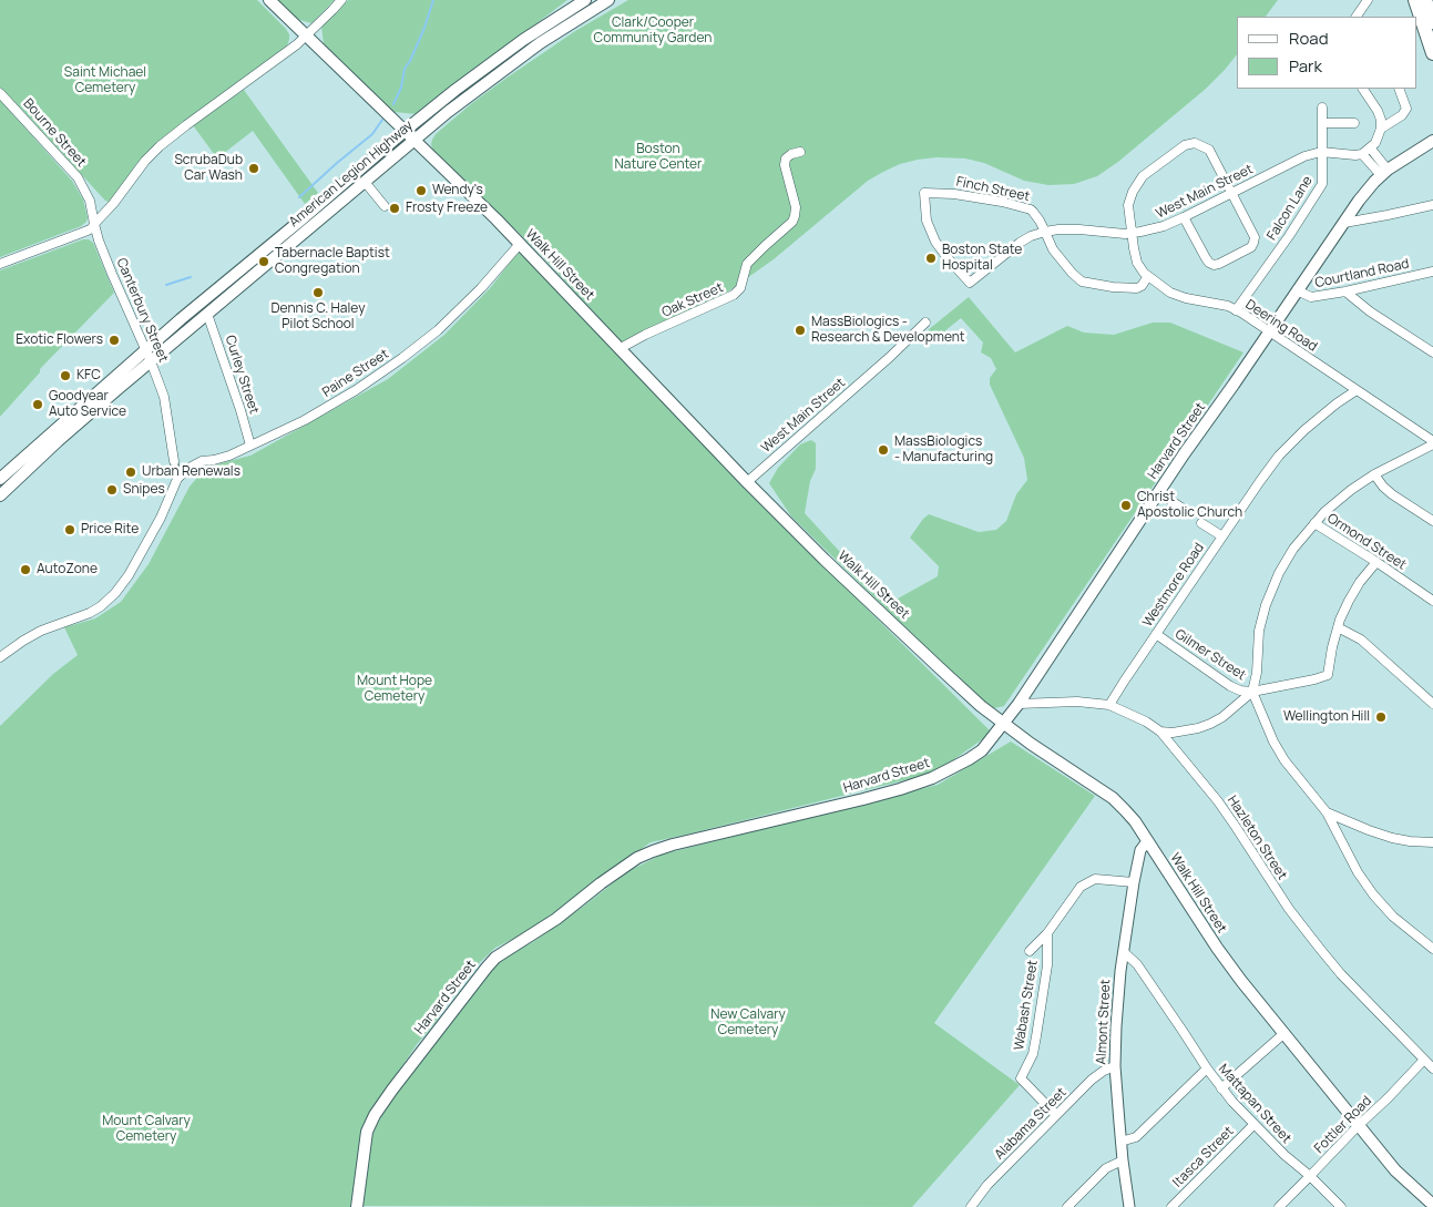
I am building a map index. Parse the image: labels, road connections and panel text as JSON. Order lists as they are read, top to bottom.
{
  "streets": {
    "main road": ["American Legion Highway", "Walk Hill Street", "Harvard Street"],
    "street": [
      "Bourne Street",
      "Finch Street",
      "West Main Street",
      "Falcon Lane",
      "Courtland Road",
      "Oak Street",
      "Canterbury Street",
      "Deering Road",
      "Paine Street",
      "Curley Street",
      "Ormond Street",
      "Westmore Road",
      "Gilmer Street",
      "Hazleton Street",
      "Wabash Street",
      "Almont Street",
      "Mattapan Street",
      "Alabama Street",
      "Fottler Road",
      "Itasca Street"
    ]
  },
  "crossings": [
    ["Bourne Street", "Canterbury Street"],
    ["American Legion Highway", "Walk Hill Street"],
    ["American Legion Highway", "Canterbury Street"],
    ["American Legion Highway", "Curley Street"],
    ["Finch Street", "West Main Street"],
    ["Finch Street", "Deering Road"],
    ["West Main Street", "Falcon Lane"],
    ["West Main Street", "Walk Hill Street"],
    ["West Main Street", "Deering Road"],
    ["Falcon Lane", "Deering Road"],
    ["Walk Hill Street", "Oak Street"],
    ["Walk Hill Street", "Paine Street"],
    ["Walk Hill Street", "Harvard Street"],
    ["Walk Hill Street", "Almont Street"],
    ["Walk Hill Street", "Fottler Road"],
    ["Courtland Road", "Harvard Street"],
    ["Canterbury Street", "Paine Street"],
    ["Deering Road", "Harvard Street"],
    ["Deering Road", "Westmore Road"],
    ["Paine Street", "Curley Street"],
    ["Harvard Street", "Hazleton Street"],
    ["Westmore Road", "Gilmer Street"],
    ["Westmore Road", "Hazleton Street"],
    ["Hazleton Street", "Fottler Road"],
    ["Wabash Street", "Alabama Street"],
    ["Almont Street", "Mattapan Street"],
    ["Almont Street", "Alabama Street"],
    ["Mattapan Street", "Fottler Road"],
    ["Mattapan Street", "Itasca Street"]
  ],
  "parks": [
    "Clark/Cooper Community Garden",
    "Saint Michael Cemetery",
    "Boston Nature Center",
    "Mount Hope Cemetery",
    "New Calvary Cemetery",
    "Mount Calvary Cemetery"
  ],
  "places": [
    "ScrubaDub Car Wash",
    "Wendy's",
    "Frosty Freeze",
    "Boston State Hospital",
    "Tabernacle Baptist Congregation",
    "Dennis C. Haley Pilot School",
    "MassBiologics - Research & Development",
    "Exotic Flowers",
    "KFC",
    "Goodyear Auto Service",
    "MassBiologics - Manufacturing",
    "Urban Renewals",
    "Snipes",
    "Christ Apostolic Church",
    "Price Rite",
    "AutoZone",
    "Wellington Hill"
  ],
  "legend": ["Road", "Park"]
}
